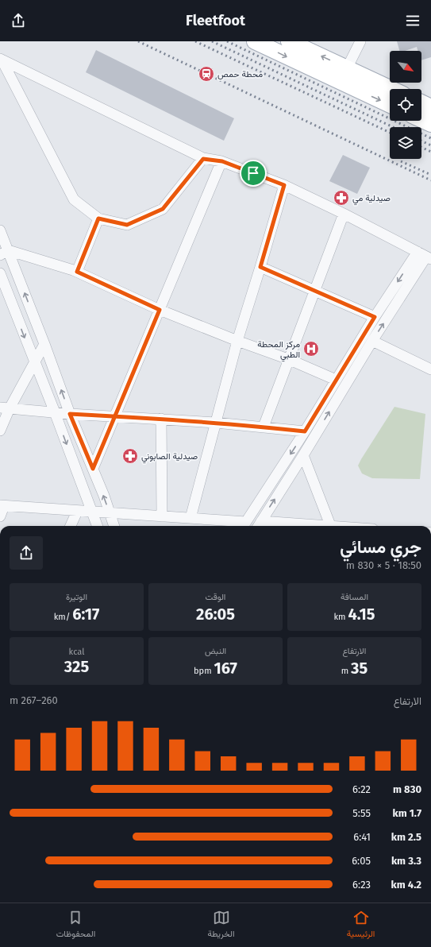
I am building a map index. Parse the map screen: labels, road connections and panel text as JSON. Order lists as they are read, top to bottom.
{
  "places": {
    "station": ["محطة حمص"],
    "pharmacy": ["صيدلية مي", "صيدلية الصابوني"],
    "hospital": ["مركز المحطة الطبي"]
  },
  "north": "bottom right",
  "page": {
    "header": "Fleetfoot",
    "heading": ["جري مسائي", "18:50 · 5 × 830 m"],
    "stats": [
      ["المسافة", "4.15 km"],
      ["الوقت", "26:05"],
      ["الوتيرة", "6:17 /km"],
      ["الارتفاع", "35 m"],
      ["النبض", "167 bpm"],
      ["kcal", "325"]
    ],
    "chart": ["الارتفاع", "260–267 m"],
    "list": [
      {
        "name": "830 m",
        "note": "6:22"
      },
      {
        "name": "1.7 km",
        "note": "5:55"
      },
      {
        "name": "2.5 km",
        "note": "6:41"
      },
      {
        "name": "3.3 km",
        "note": "6:05"
      },
      {
        "name": "4.2 km",
        "note": "6:23"
      }
    ],
    "tabs": ["الرئيسية", "الخريطة", "المحفوظات"]
  }
}
